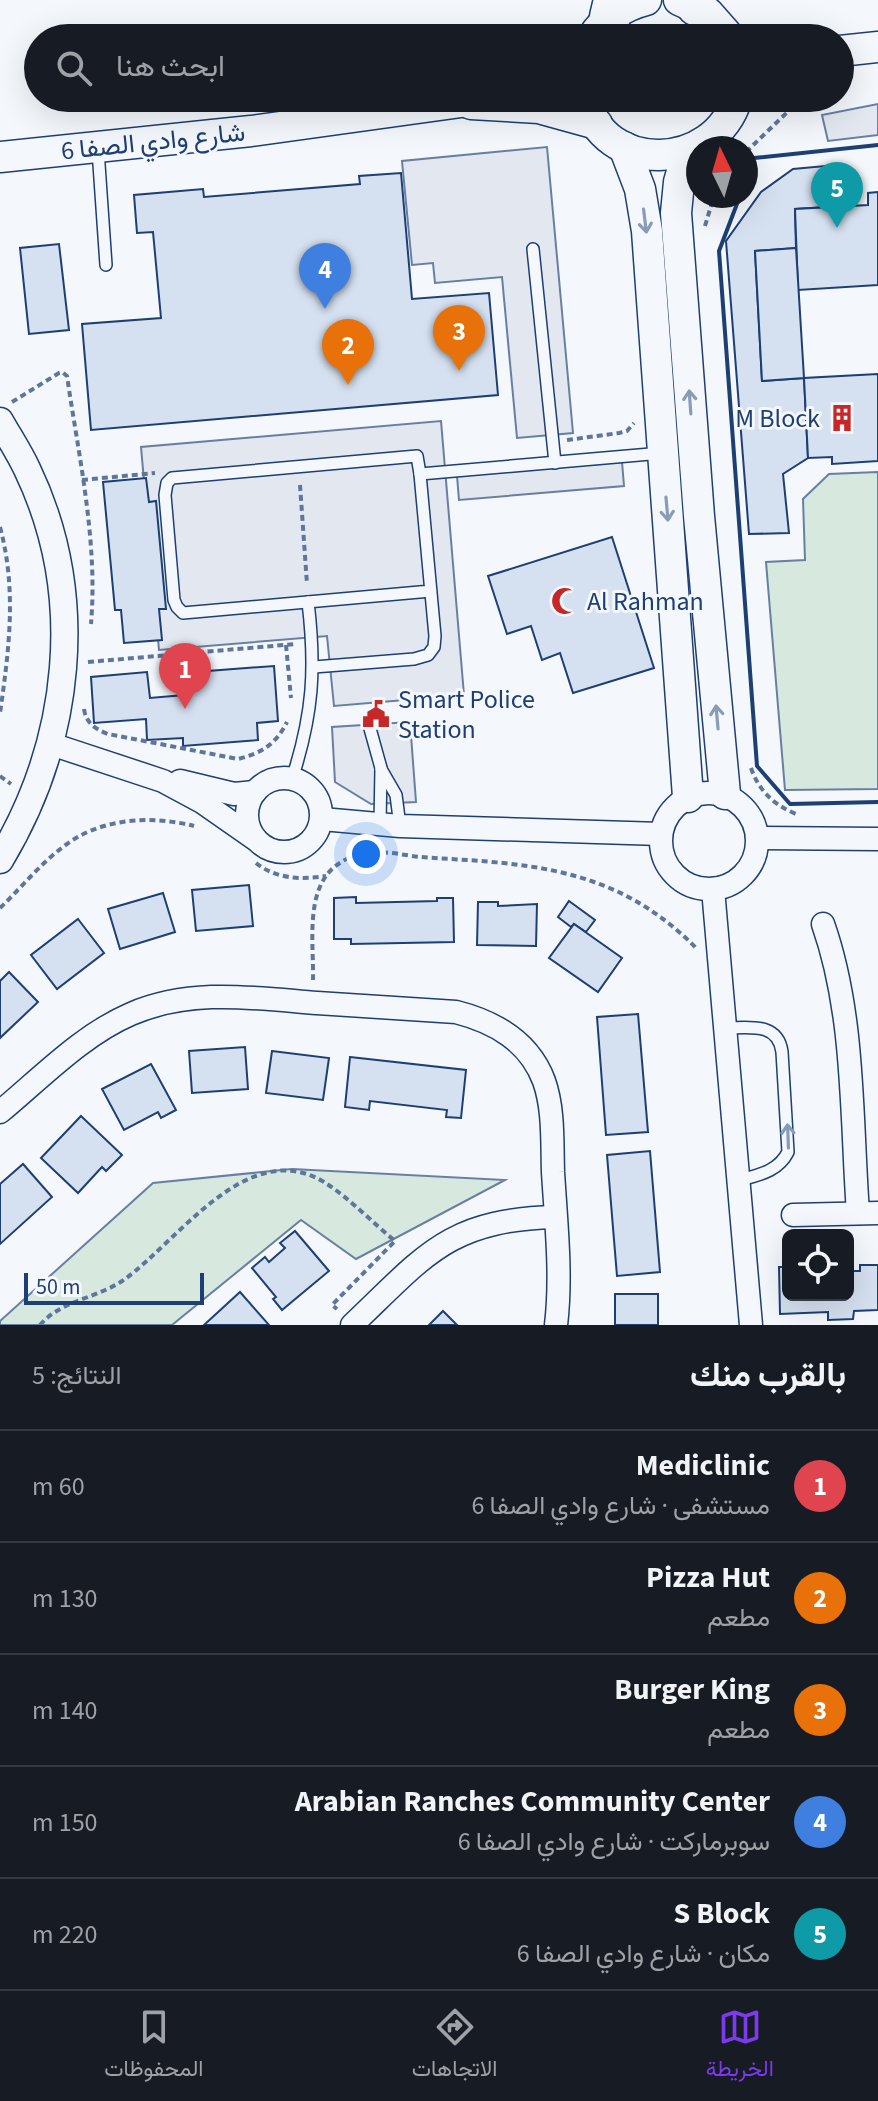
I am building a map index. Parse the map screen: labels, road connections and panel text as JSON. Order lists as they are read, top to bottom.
{
  "streets": {
    "main road": ["شارع وادي الصفا 6"]
  },
  "places": {
    "building": ["M Block"],
    "mosque": ["Al Rahman"],
    "public building": ["Smart Police Station"]
  },
  "scale_bar": "50 m",
  "north": "top",
  "page": {
    "search": "ابحث هنا",
    "pins": [
      "5",
      "4",
      "3",
      "2",
      "1"
    ],
    "scale": "50 m",
    "heading": ["بالقرب منك", "النتائج: 5"],
    "list": [
      {
        "mark": "1",
        "name": "Mediclinic",
        "note": "مستشفى · شارع وادي الصفا 6",
        "value": "60 m"
      },
      {
        "mark": "2",
        "name": "Pizza Hut",
        "note": "مطعم",
        "value": "130 m"
      },
      {
        "mark": "3",
        "name": "Burger King",
        "note": "مطعم",
        "value": "140 m"
      },
      {
        "mark": "4",
        "name": "Arabian Ranches Community Center",
        "note": "سوبرماركت · شارع وادي الصفا 6",
        "value": "150 m"
      },
      {
        "mark": "5",
        "name": "S Block",
        "note": "مكان · شارع وادي الصفا 6",
        "value": "220 m"
      }
    ],
    "nav": ["الخريطة", "الاتجاهات", "المحفوظات"]
  }
}
